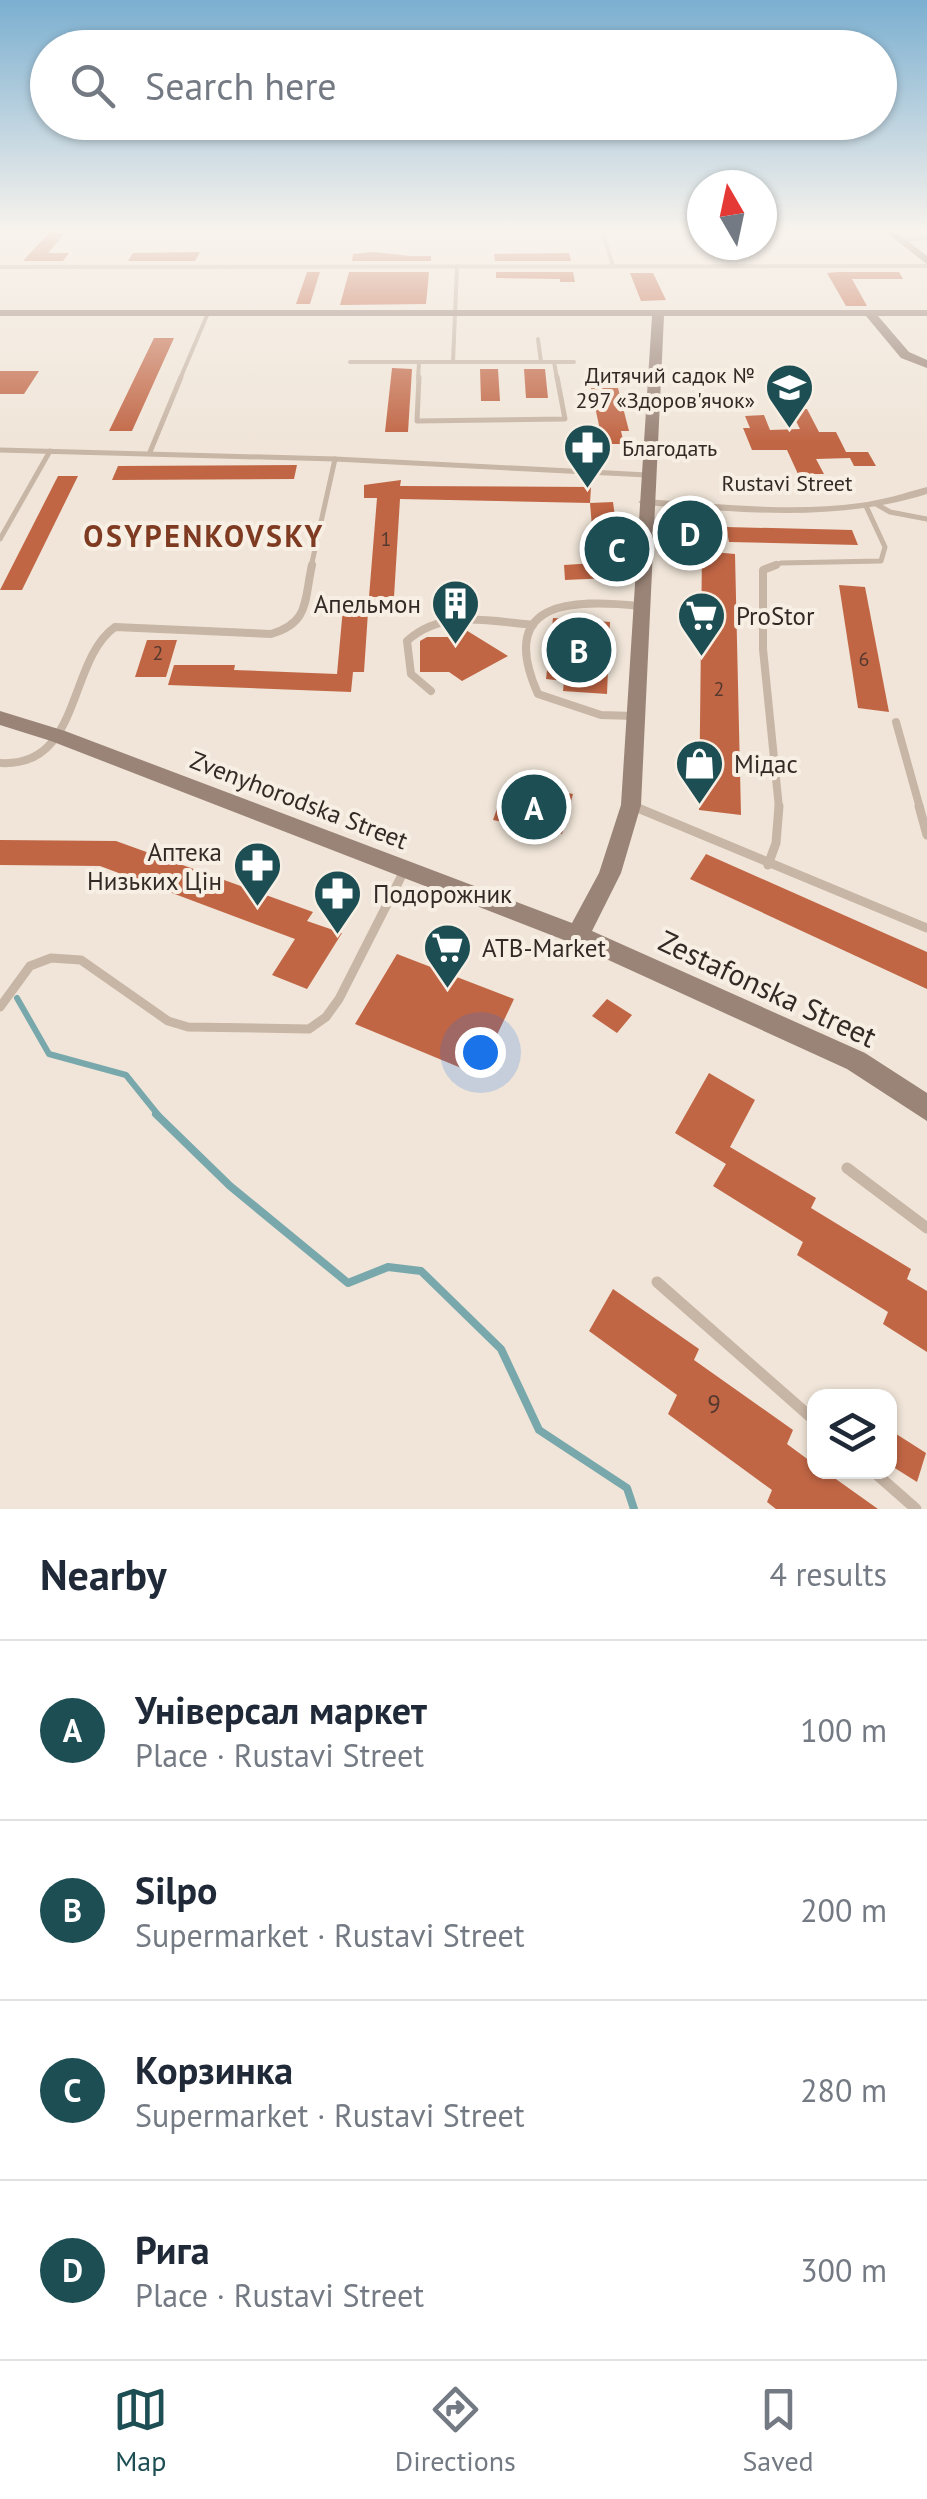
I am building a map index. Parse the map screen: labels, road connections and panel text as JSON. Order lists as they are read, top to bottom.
{
  "streets": {
    "street": ["Rustavi Street", "Zvenyhorodska Street", "Zestafonska Street"]
  },
  "crossings": [
    ["Zvenyhorodska Street", "Zestafonska Street"]
  ],
  "districts": ["OSYPENKOVSKY"],
  "places": {
    "school or university": ["Дитячий садок № 297 «Здоров'ячок»"],
    "pharmacy": ["Благодать", "Аптека Низьких Цін", "Подорожник"],
    "building": ["Апельмон"],
    "supermarket": ["ProStor", "ATB-Market"],
    "shop": ["Мідас"]
  },
  "house_numbers": [
    "1",
    "2",
    "6",
    "2",
    "9"
  ],
  "north": "top",
  "page": {
    "search": "Search here",
    "pins": [
      "D",
      "C",
      "B",
      "A"
    ],
    "heading": ["Nearby", "4 results"],
    "list": [
      {
        "mark": "A",
        "name": "Універсал маркет",
        "note": "Place · Rustavi Street",
        "value": "100 m"
      },
      {
        "mark": "B",
        "name": "Silpo",
        "note": "Supermarket · Rustavi Street",
        "value": "200 m"
      },
      {
        "mark": "C",
        "name": "Корзинка",
        "note": "Supermarket · Rustavi Street",
        "value": "280 m"
      },
      {
        "mark": "D",
        "name": "Рига",
        "note": "Place · Rustavi Street",
        "value": "300 m"
      }
    ],
    "nav": ["Map", "Directions", "Saved"]
  }
}
